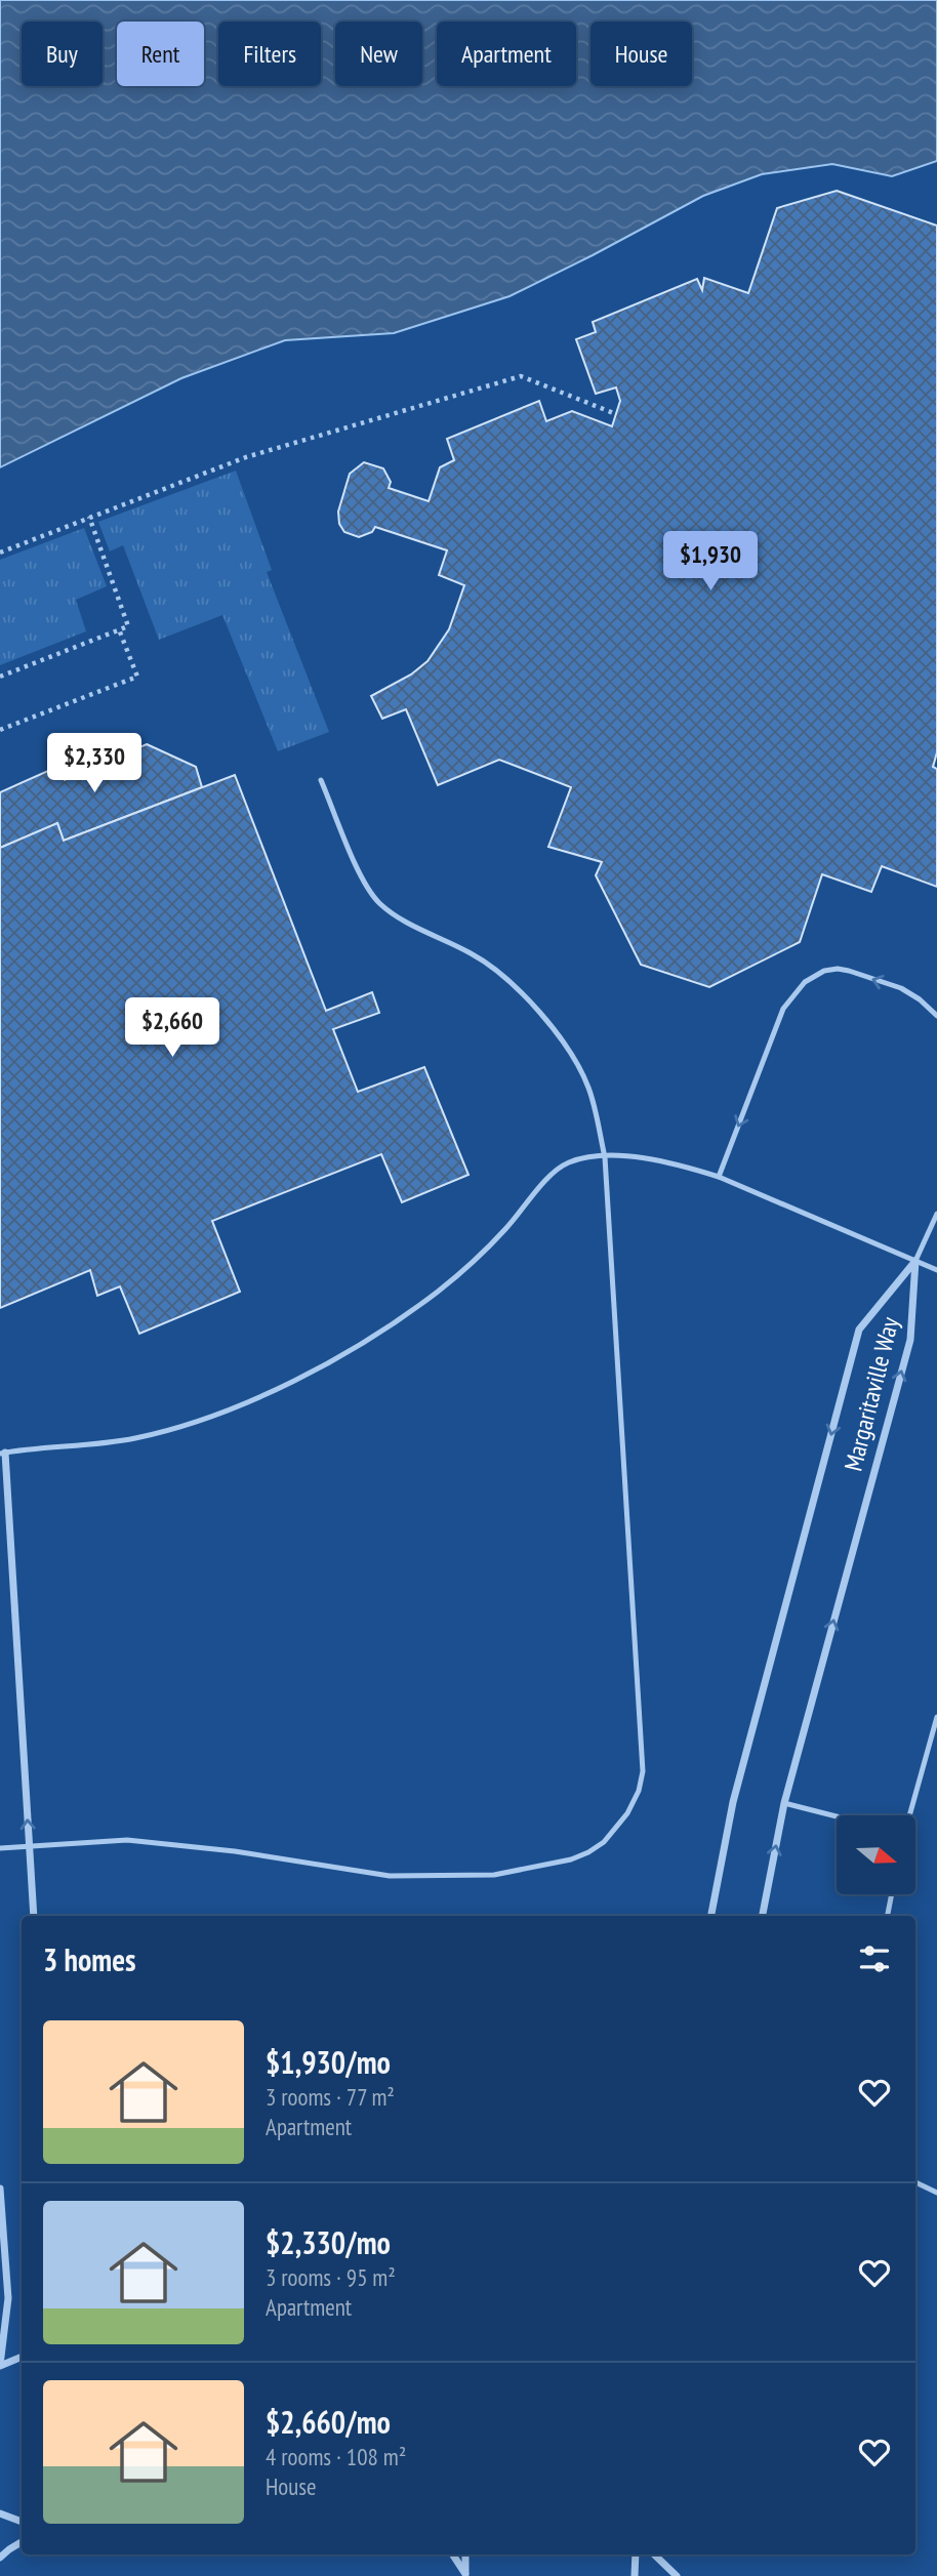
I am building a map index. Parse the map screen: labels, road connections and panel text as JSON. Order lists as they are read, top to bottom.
{
  "streets": {
    "street": ["Margaritaville Way"]
  },
  "north": "right",
  "page": {
    "chip": [
      "Buy",
      "Rent",
      "Filters",
      "New",
      "Apartment",
      "House"
    ],
    "price": ["$1,930", "$2,330", "$2,660"],
    "heading": "3 homes",
    "list": [
      {
        "name": "$1,930/mo",
        "note": "3 rooms · 77 m² · Apartment"
      },
      {
        "name": "$2,330/mo",
        "note": "3 rooms · 95 m² · Apartment"
      },
      {
        "name": "$2,660/mo",
        "note": "4 rooms · 108 m² · House"
      }
    ]
  }
}
